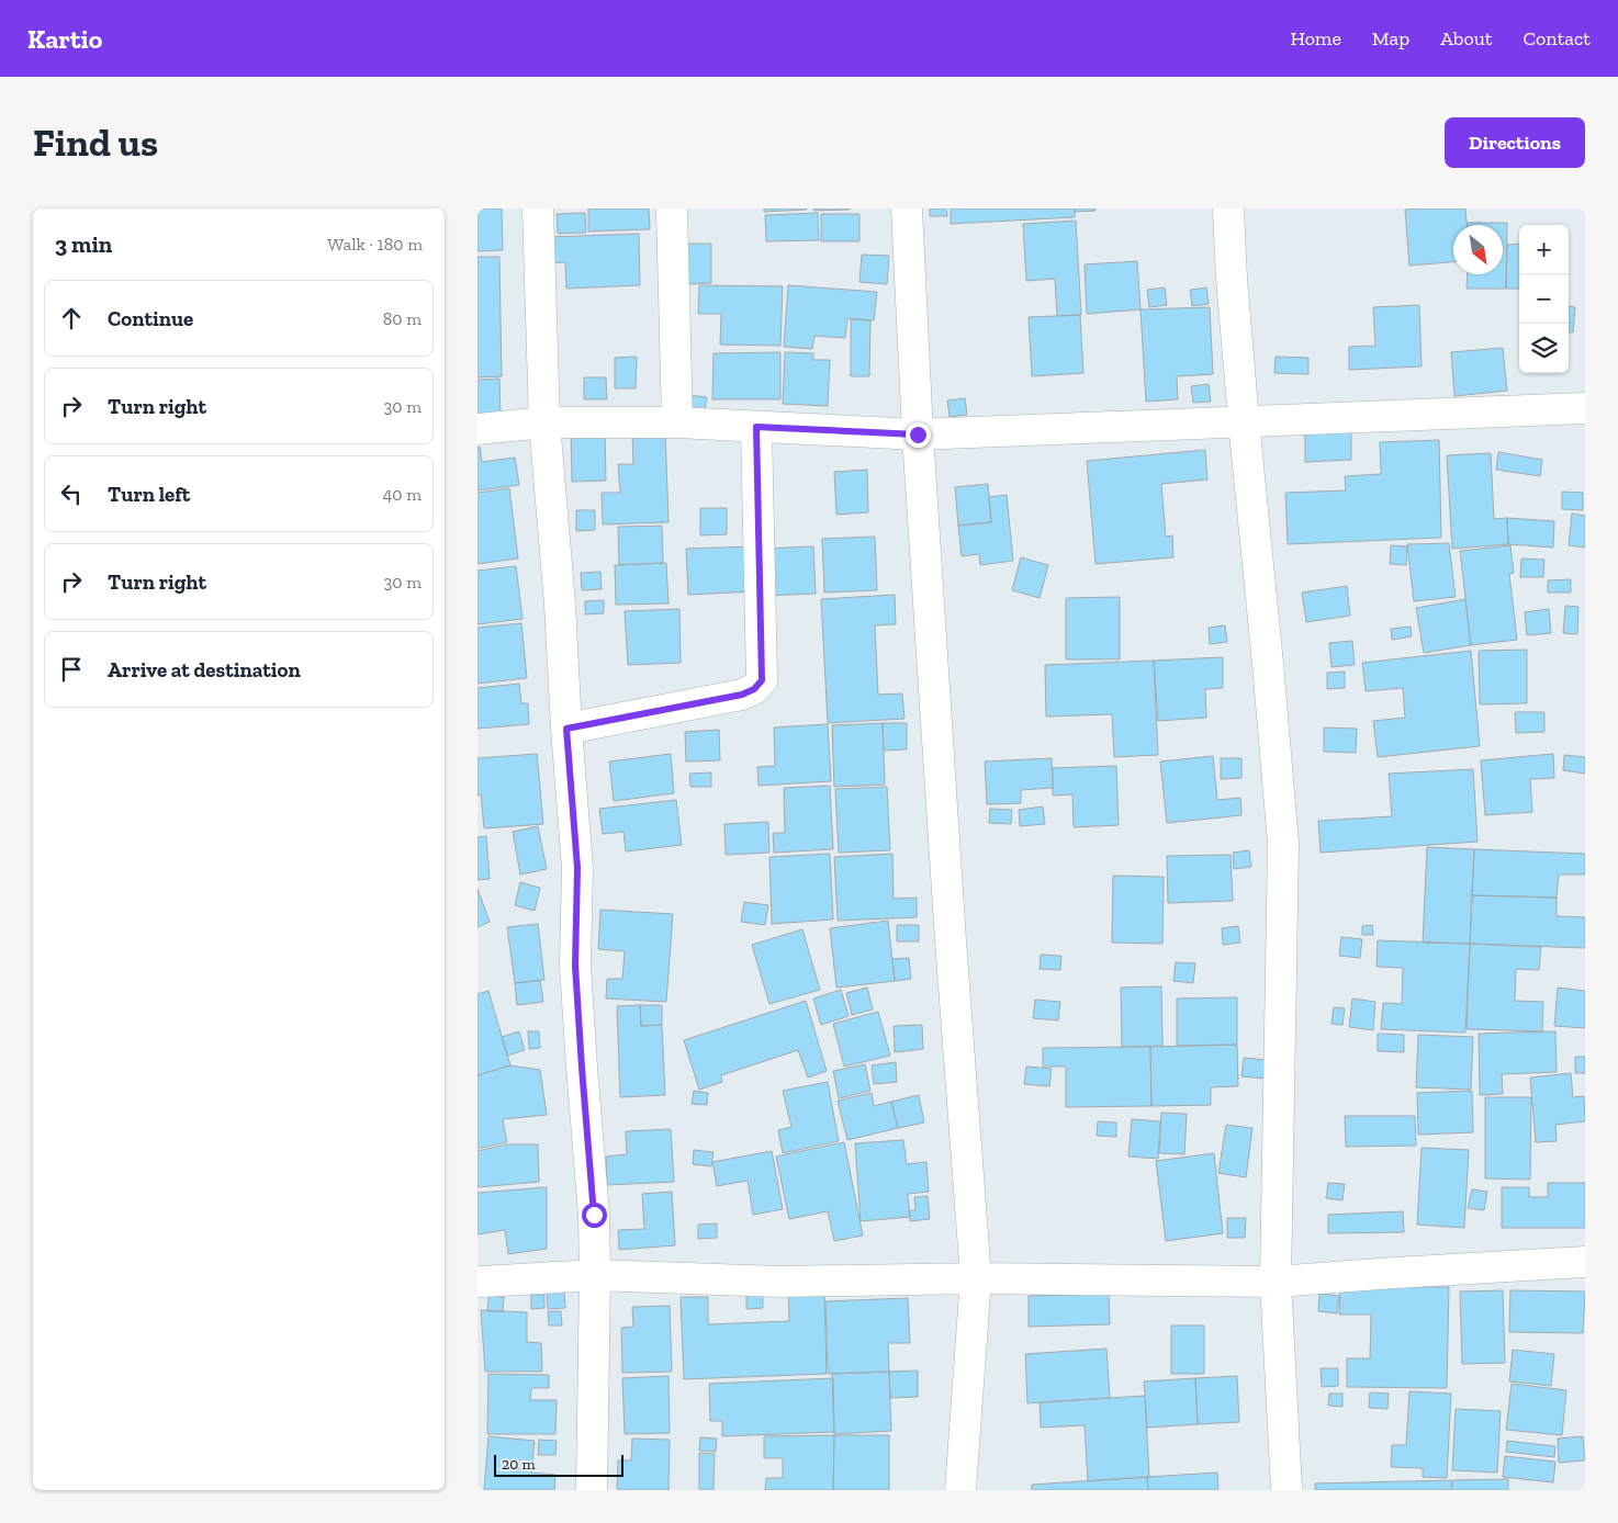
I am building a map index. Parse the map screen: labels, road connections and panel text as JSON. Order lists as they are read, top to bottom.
{
  "scale_bar": "20 m",
  "north": "bottom right",
  "page": {
    "header": "Kartio",
    "nav": [
      "Home",
      "Map",
      "About",
      "Contact"
    ],
    "buttons": "Directions",
    "title": "Find us",
    "heading": ["3 min", "Walk · 180 m"],
    "map_buttons": ["+", "−"],
    "list": [
      ["Continue", "80 m"],
      ["Turn right", "30 m"],
      ["Turn left", "40 m"],
      ["Turn right", "30 m"],
      "Arrive at destination"
    ],
    "scale": "20 m"
  }
}
